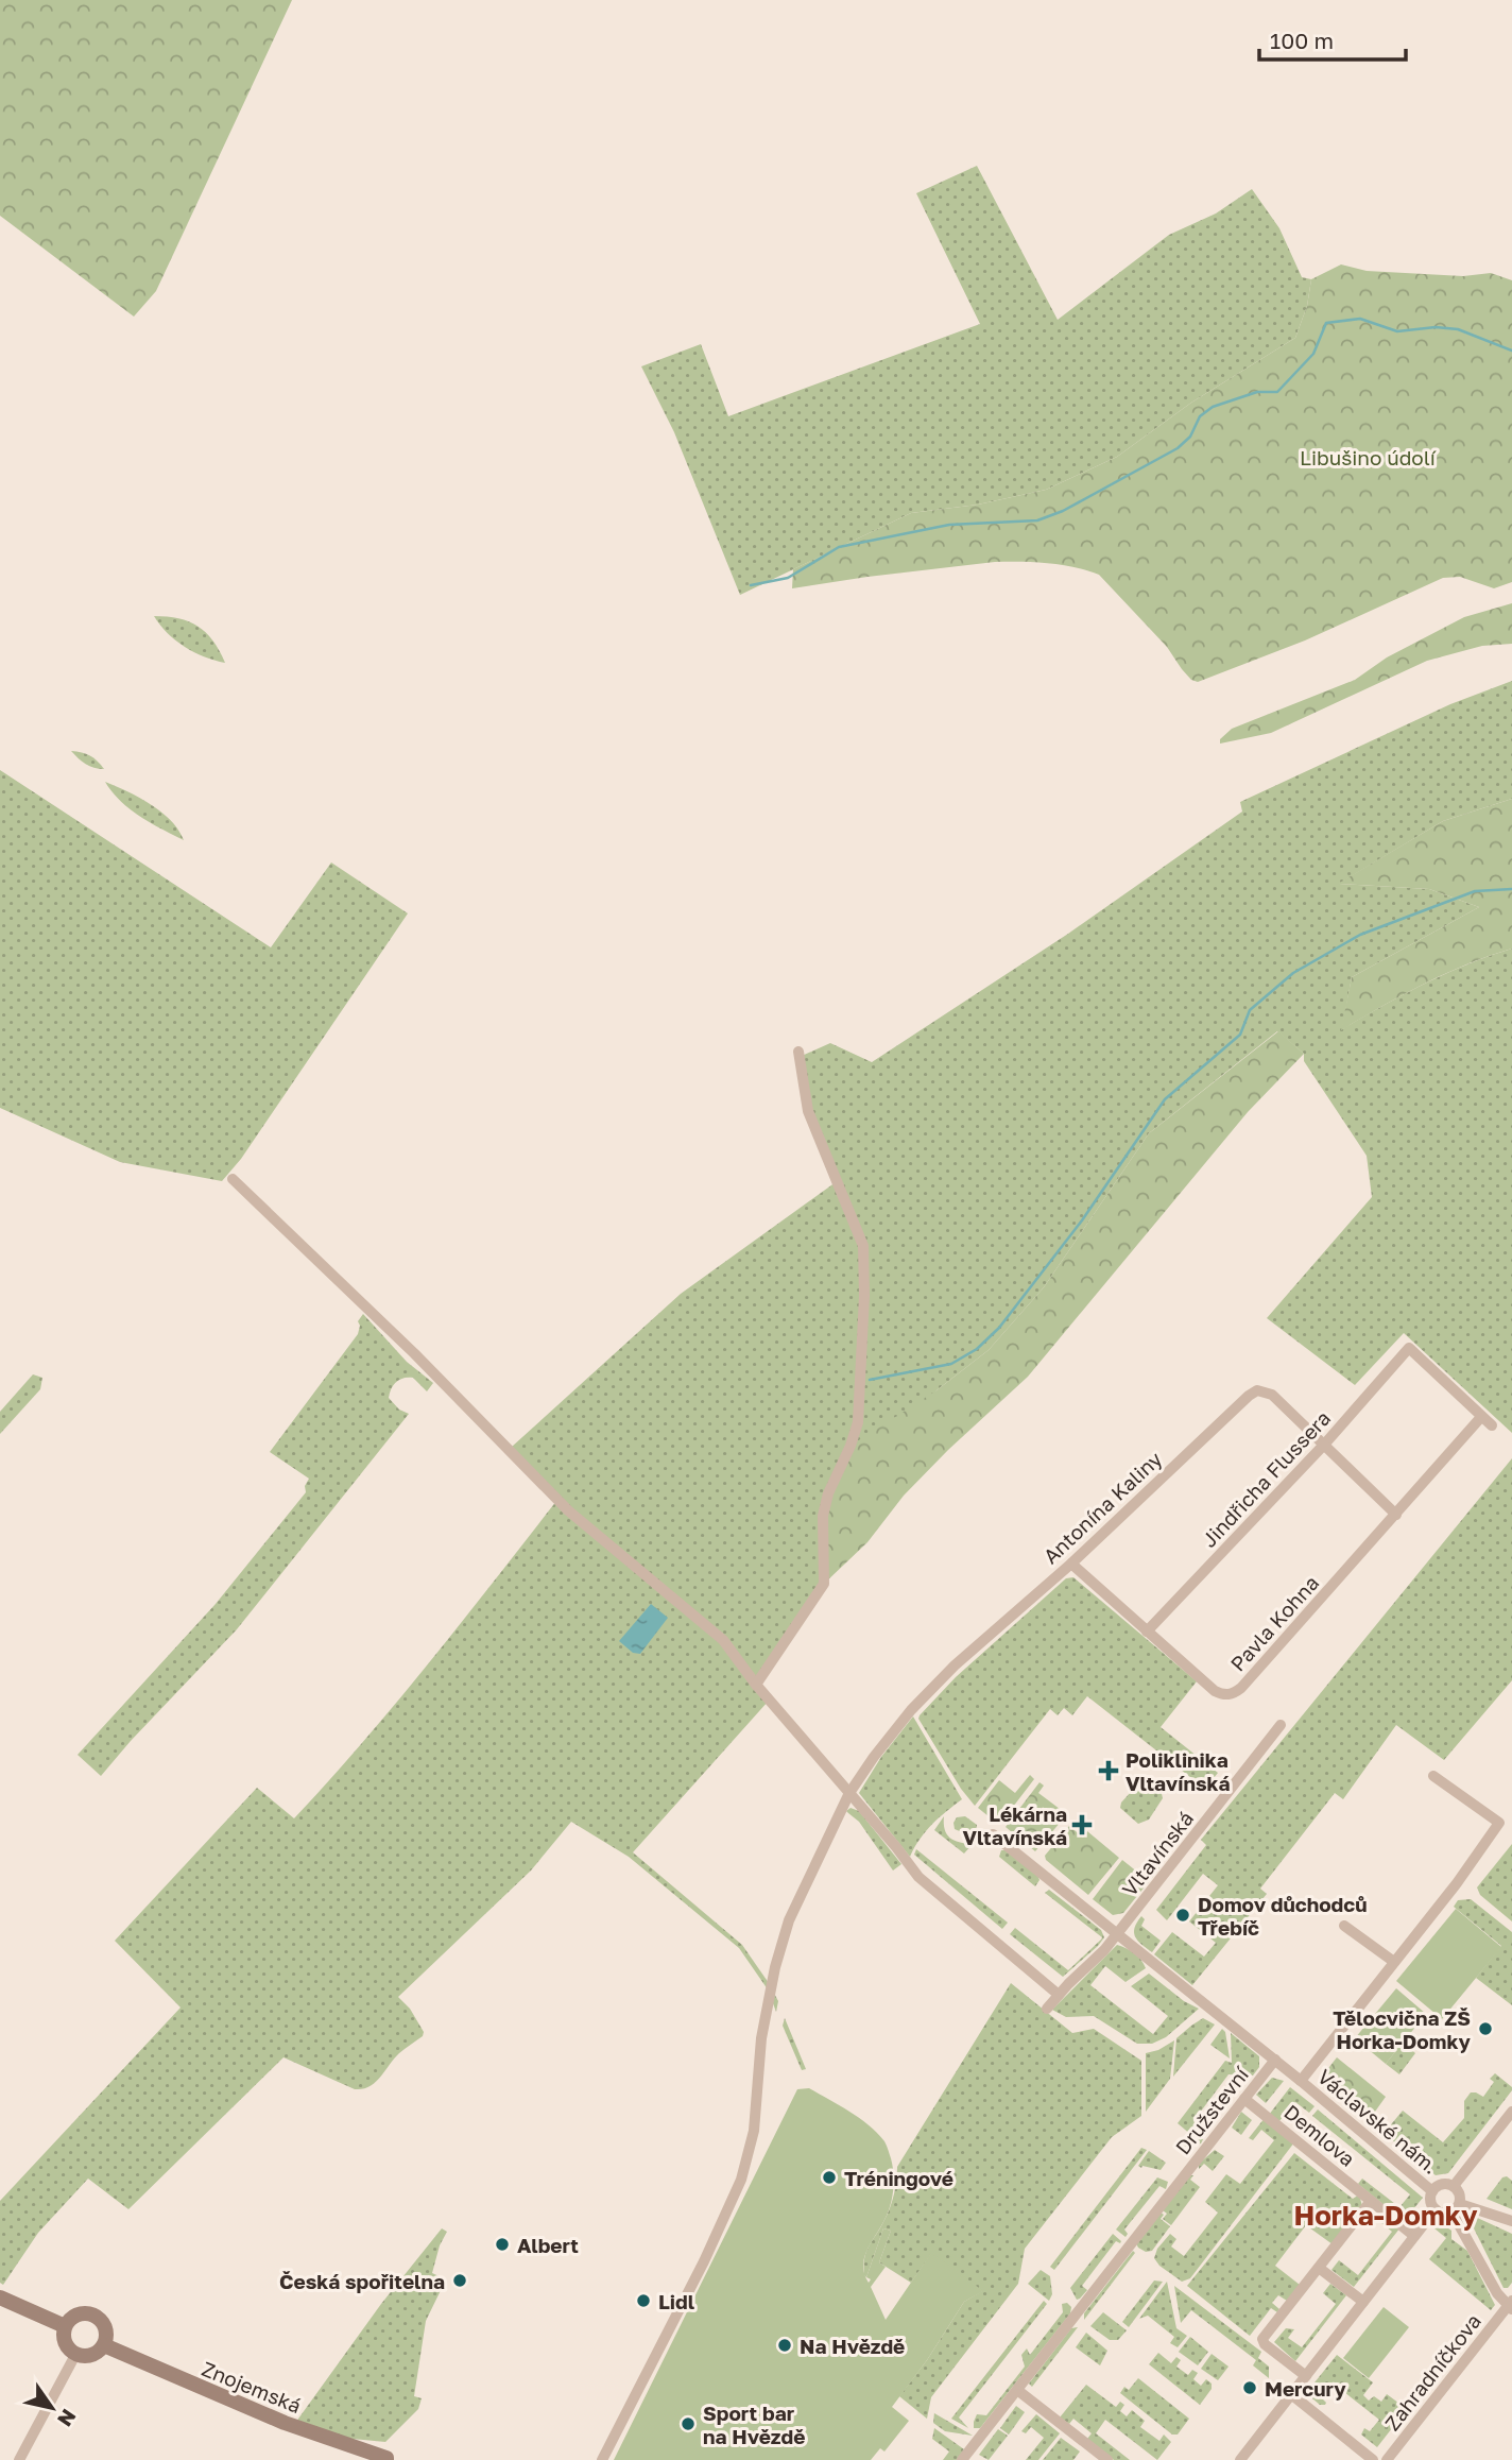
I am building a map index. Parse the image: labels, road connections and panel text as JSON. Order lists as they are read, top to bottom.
{
  "streets": {
    "main road": ["Znojemská"],
    "street": [
      "Jindřicha Flussera",
      "Antonína Kaliny",
      "Pavla Kohna",
      "Vltavínská",
      "Družstevní",
      "Václavské nám.",
      "Demlova",
      "Zahradníčkova"
    ]
  },
  "crossings": [
    ["Jindřicha Flussera", "Antonína Kaliny"],
    ["Jindřicha Flussera", "Pavla Kohna"],
    ["Antonína Kaliny", "Pavla Kohna"],
    ["Družstevní", "Václavské nám."],
    ["Družstevní", "Demlova"],
    ["Václavské nám.", "Zahradníčkova"]
  ],
  "districts": ["Horka-Domky"],
  "parks": ["Libušino údolí"],
  "places": {
    "health": ["Poliklinika Vltavínská", "Lékárna Vltavínská"],
    "other": [
      "Domov důchodců Třebíč",
      "Tělocvična ZŠ Horka-Domky",
      "Tréningové",
      "Albert",
      "Česká spořitelna",
      "Lidl",
      "Na Hvězdě",
      "Mercury",
      "Sport bar na Hvězdě"
    ]
  },
  "scale_bar": "100 m",
  "north": "bottom right"
}
